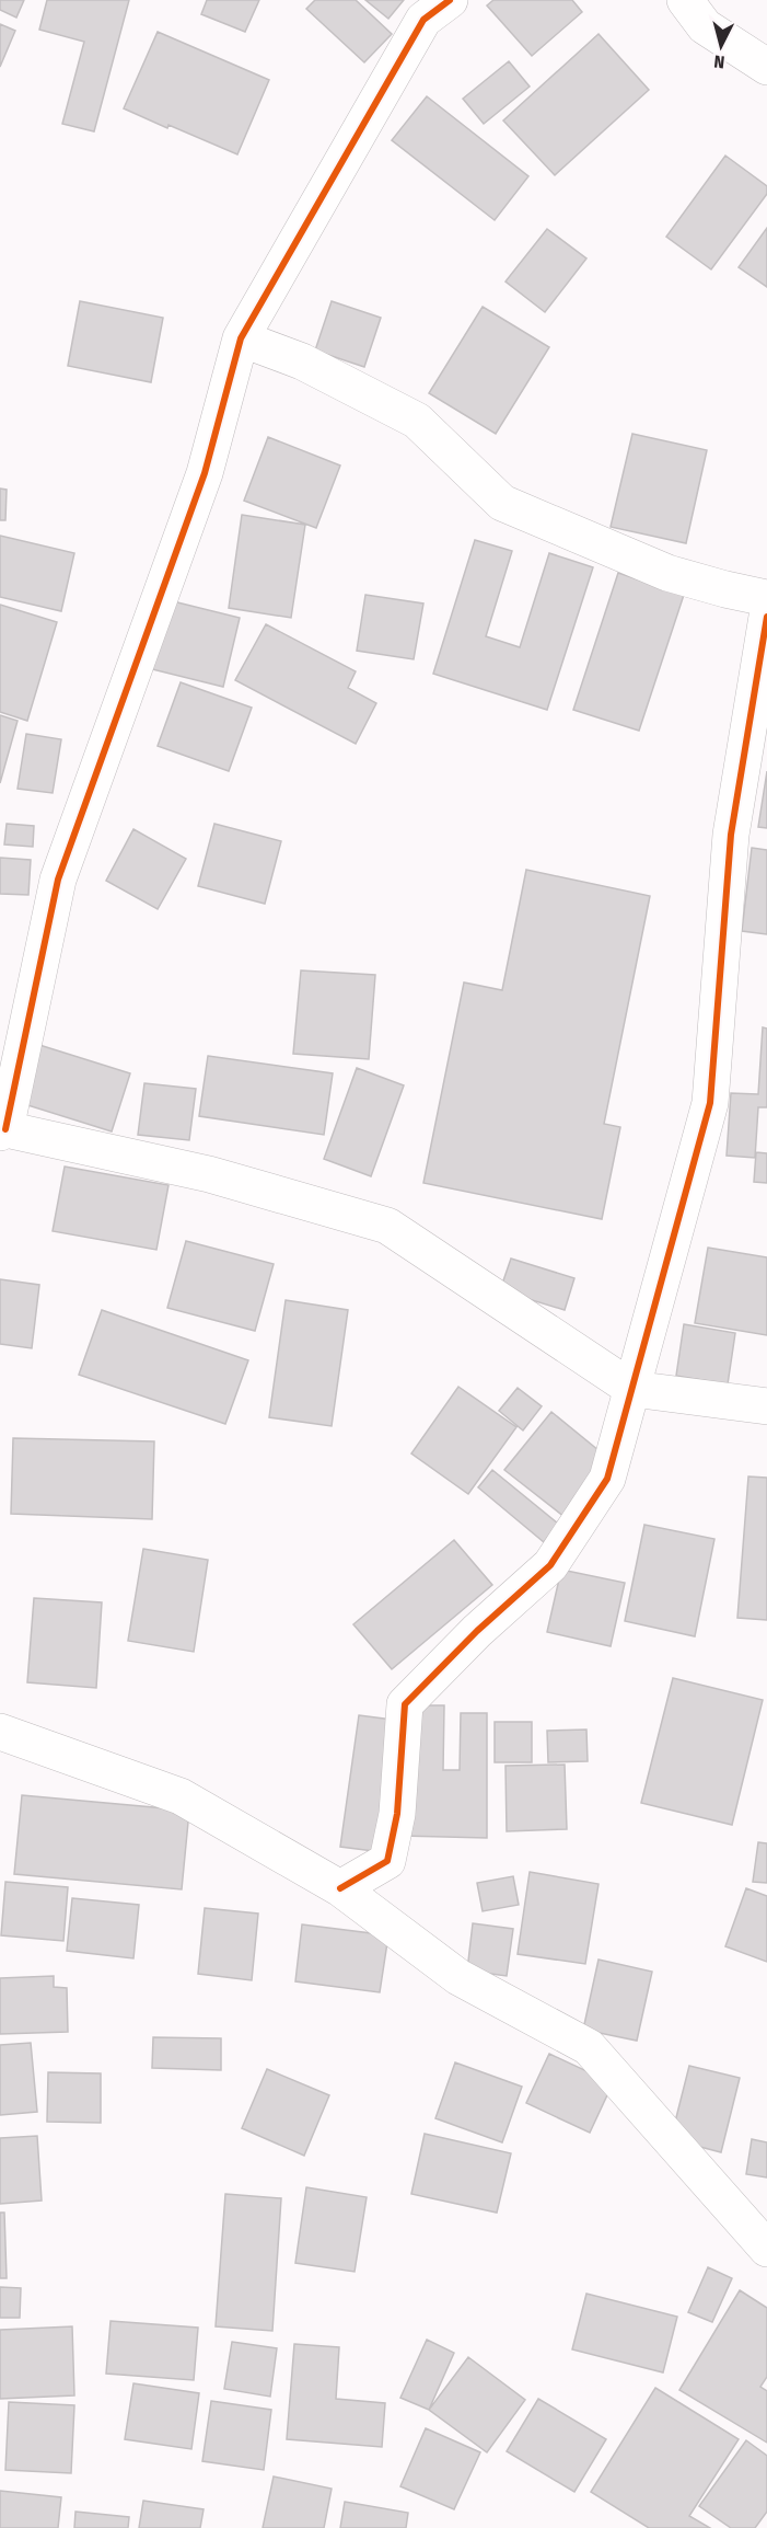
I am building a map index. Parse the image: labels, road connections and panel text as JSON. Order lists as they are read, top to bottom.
{
  "north": "bottom"
}
